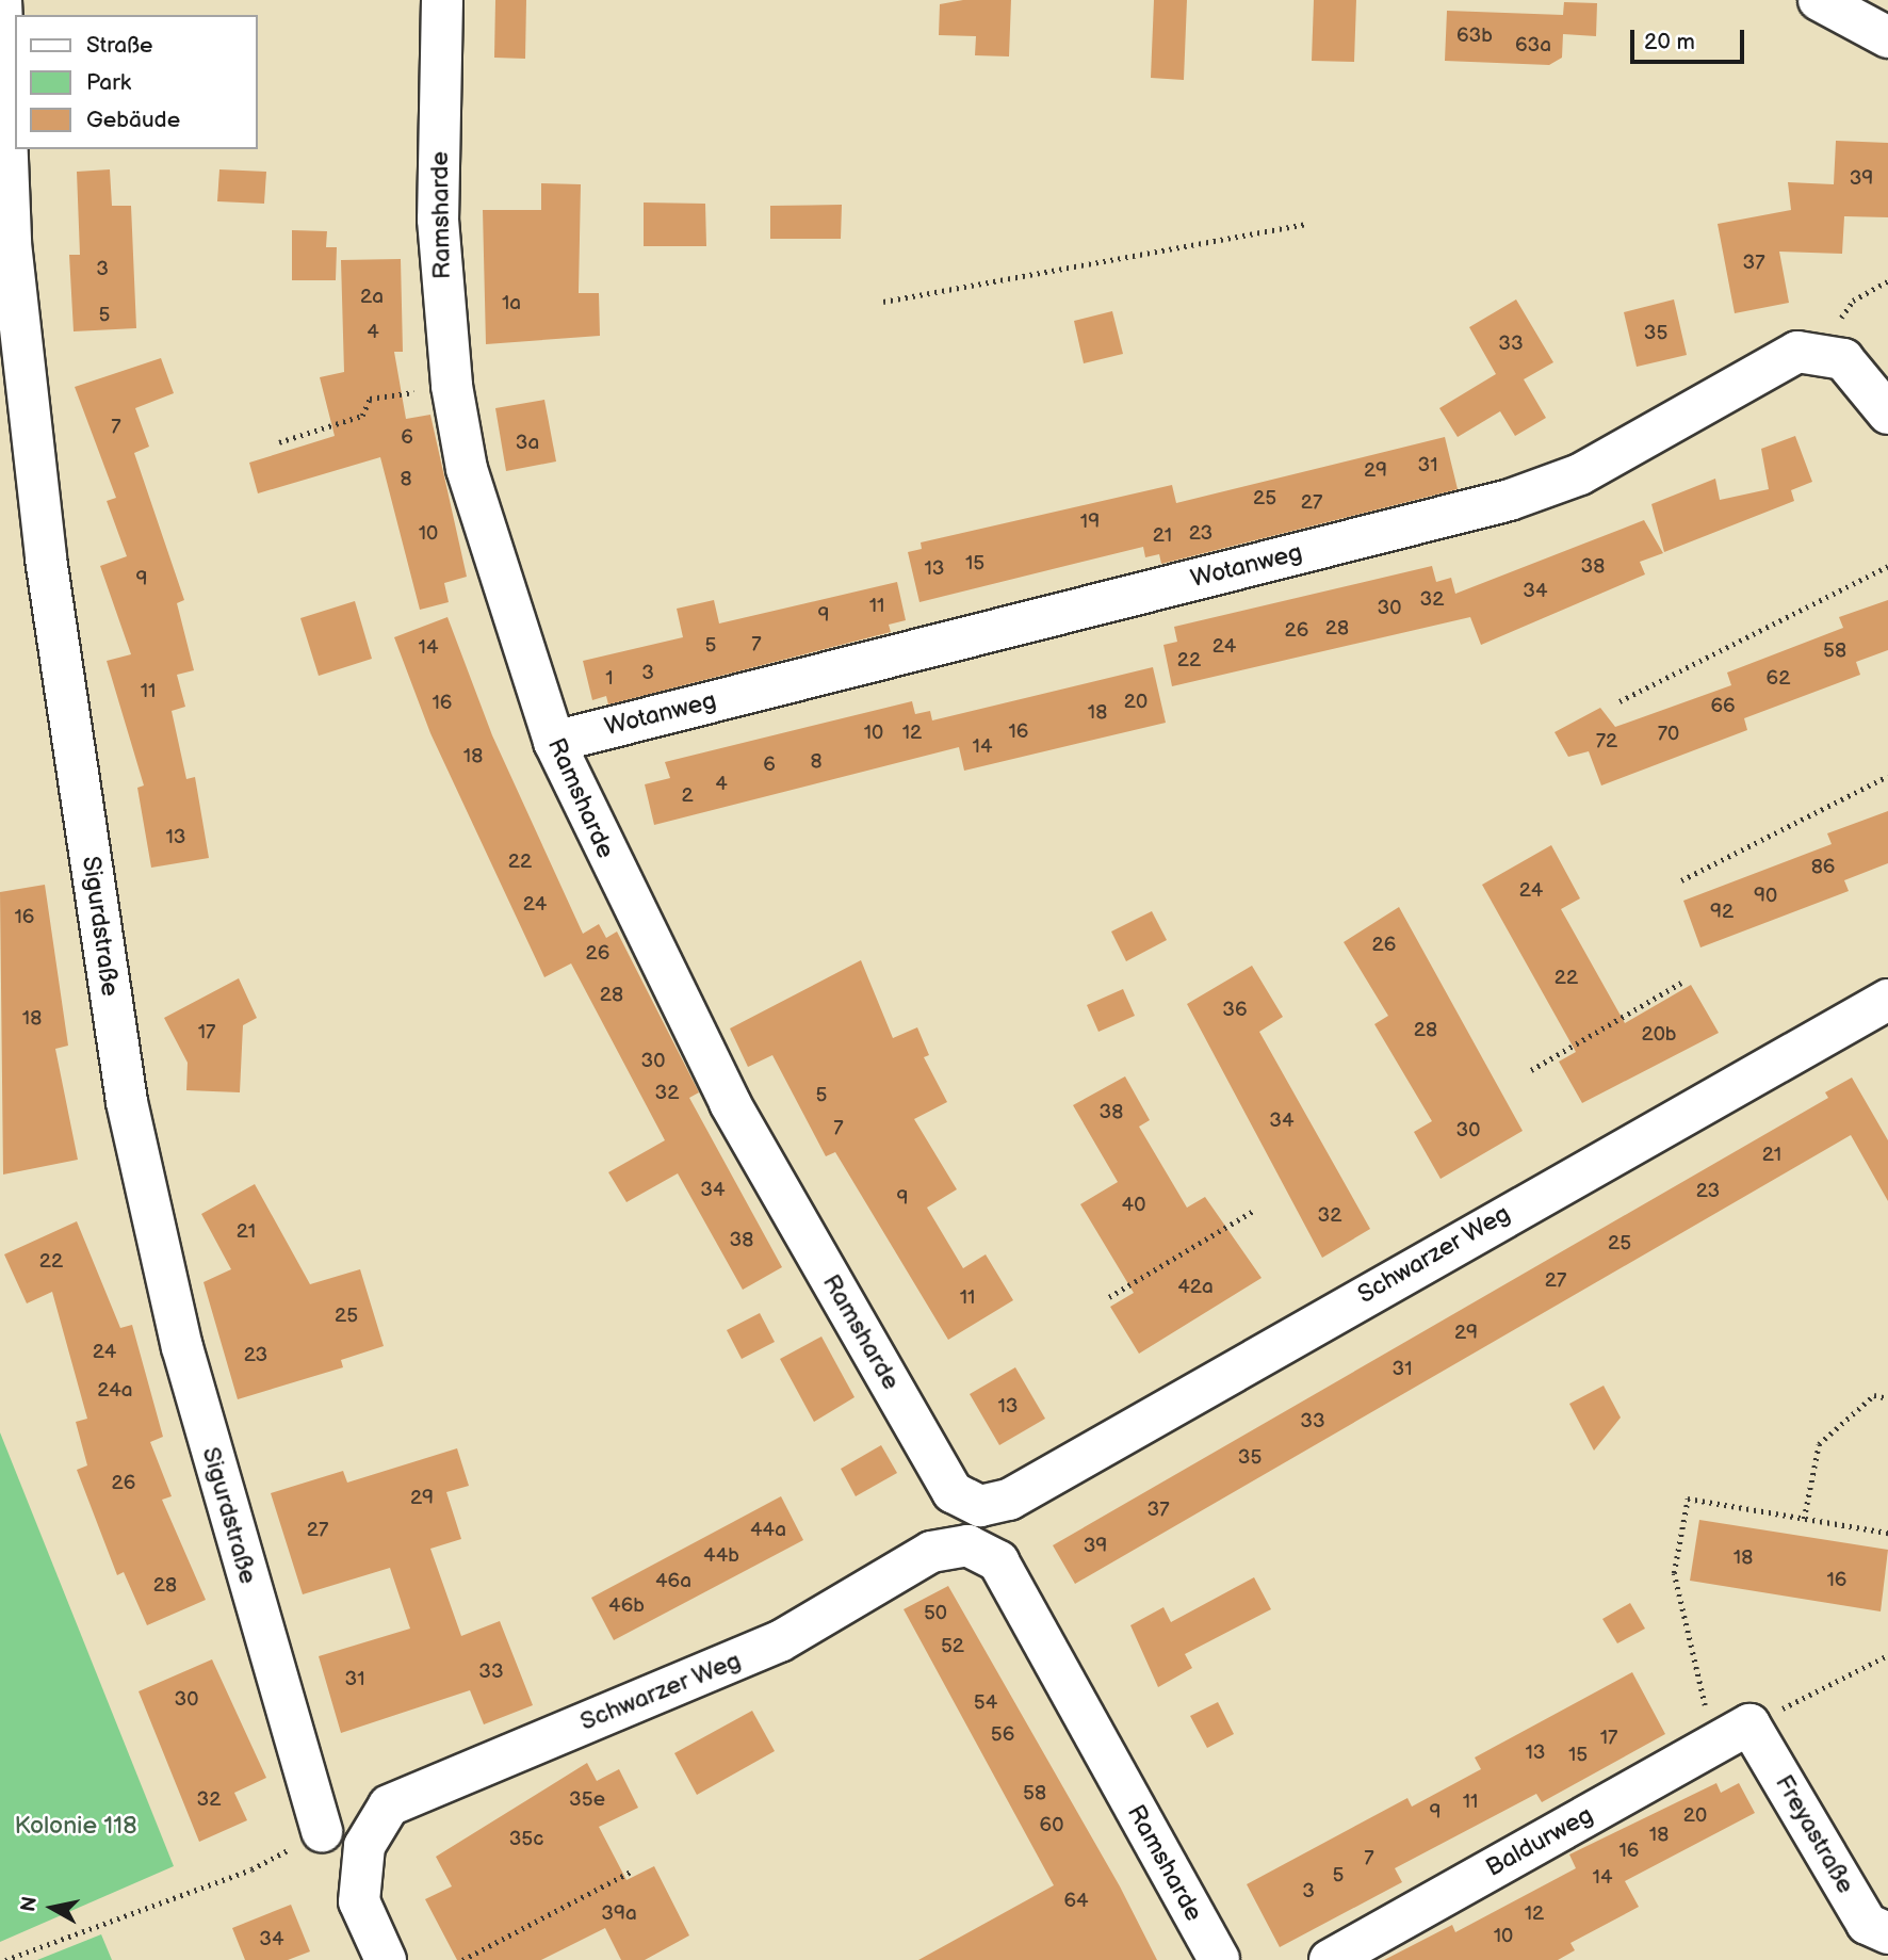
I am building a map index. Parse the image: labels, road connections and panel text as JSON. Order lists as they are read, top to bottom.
{
  "streets": {
    "street": [
      "Ramsharde",
      "Wotanweg",
      "Sigurdstraße",
      "Schwarzer Weg",
      "Freyastraße",
      "Baldurweg"
    ]
  },
  "crossings": [
    ["Ramsharde", "Wotanweg"],
    ["Ramsharde", "Schwarzer Weg"],
    ["Freyastraße", "Baldurweg"]
  ],
  "parks": ["Kolonie 118"],
  "house_numbers": [
    "63b",
    "63a",
    "39",
    "37",
    "3",
    "2a",
    "1a",
    "5",
    "4",
    "35",
    "33",
    "7",
    "6",
    "3a",
    "31",
    "29",
    "8",
    "25",
    "27",
    "19",
    "10",
    "23",
    "21",
    "15",
    "38",
    "13",
    "9",
    "34",
    "32",
    "11",
    "30",
    "9",
    "28",
    "26",
    "7",
    "5",
    "24",
    "14",
    "58",
    "22",
    "3",
    "1",
    "62",
    "11",
    "20",
    "16",
    "66",
    "18",
    "16",
    "10",
    "12",
    "70",
    "72",
    "14",
    "18",
    "8",
    "6",
    "4",
    "2",
    "13",
    "22",
    "86",
    "24",
    "90",
    "24",
    "92",
    "16",
    "26",
    "26",
    "22",
    "28",
    "36",
    "18",
    "28",
    "17",
    "20b",
    "30",
    "32",
    "5",
    "38",
    "34",
    "7",
    "30",
    "21",
    "34",
    "23",
    "9",
    "40",
    "32",
    "21",
    "38",
    "25",
    "22",
    "27",
    "42a",
    "11",
    "25",
    "29",
    "24",
    "23",
    "31",
    "24a",
    "13",
    "33",
    "35",
    "26",
    "29",
    "37",
    "27",
    "44a",
    "39",
    "44b",
    "18",
    "16",
    "46a",
    "28",
    "46b",
    "50",
    "52",
    "33",
    "31",
    "30",
    "54",
    "56",
    "17",
    "13",
    "15",
    "58",
    "32",
    "35e",
    "11",
    "9",
    "20",
    "60",
    "18",
    "35c",
    "16",
    "7",
    "5",
    "14",
    "3",
    "64",
    "39a",
    "12",
    "10",
    "34"
  ],
  "legend": ["Straße", "Park", "Gebäude"],
  "scale_bar": "20 m",
  "north": "left"
}
